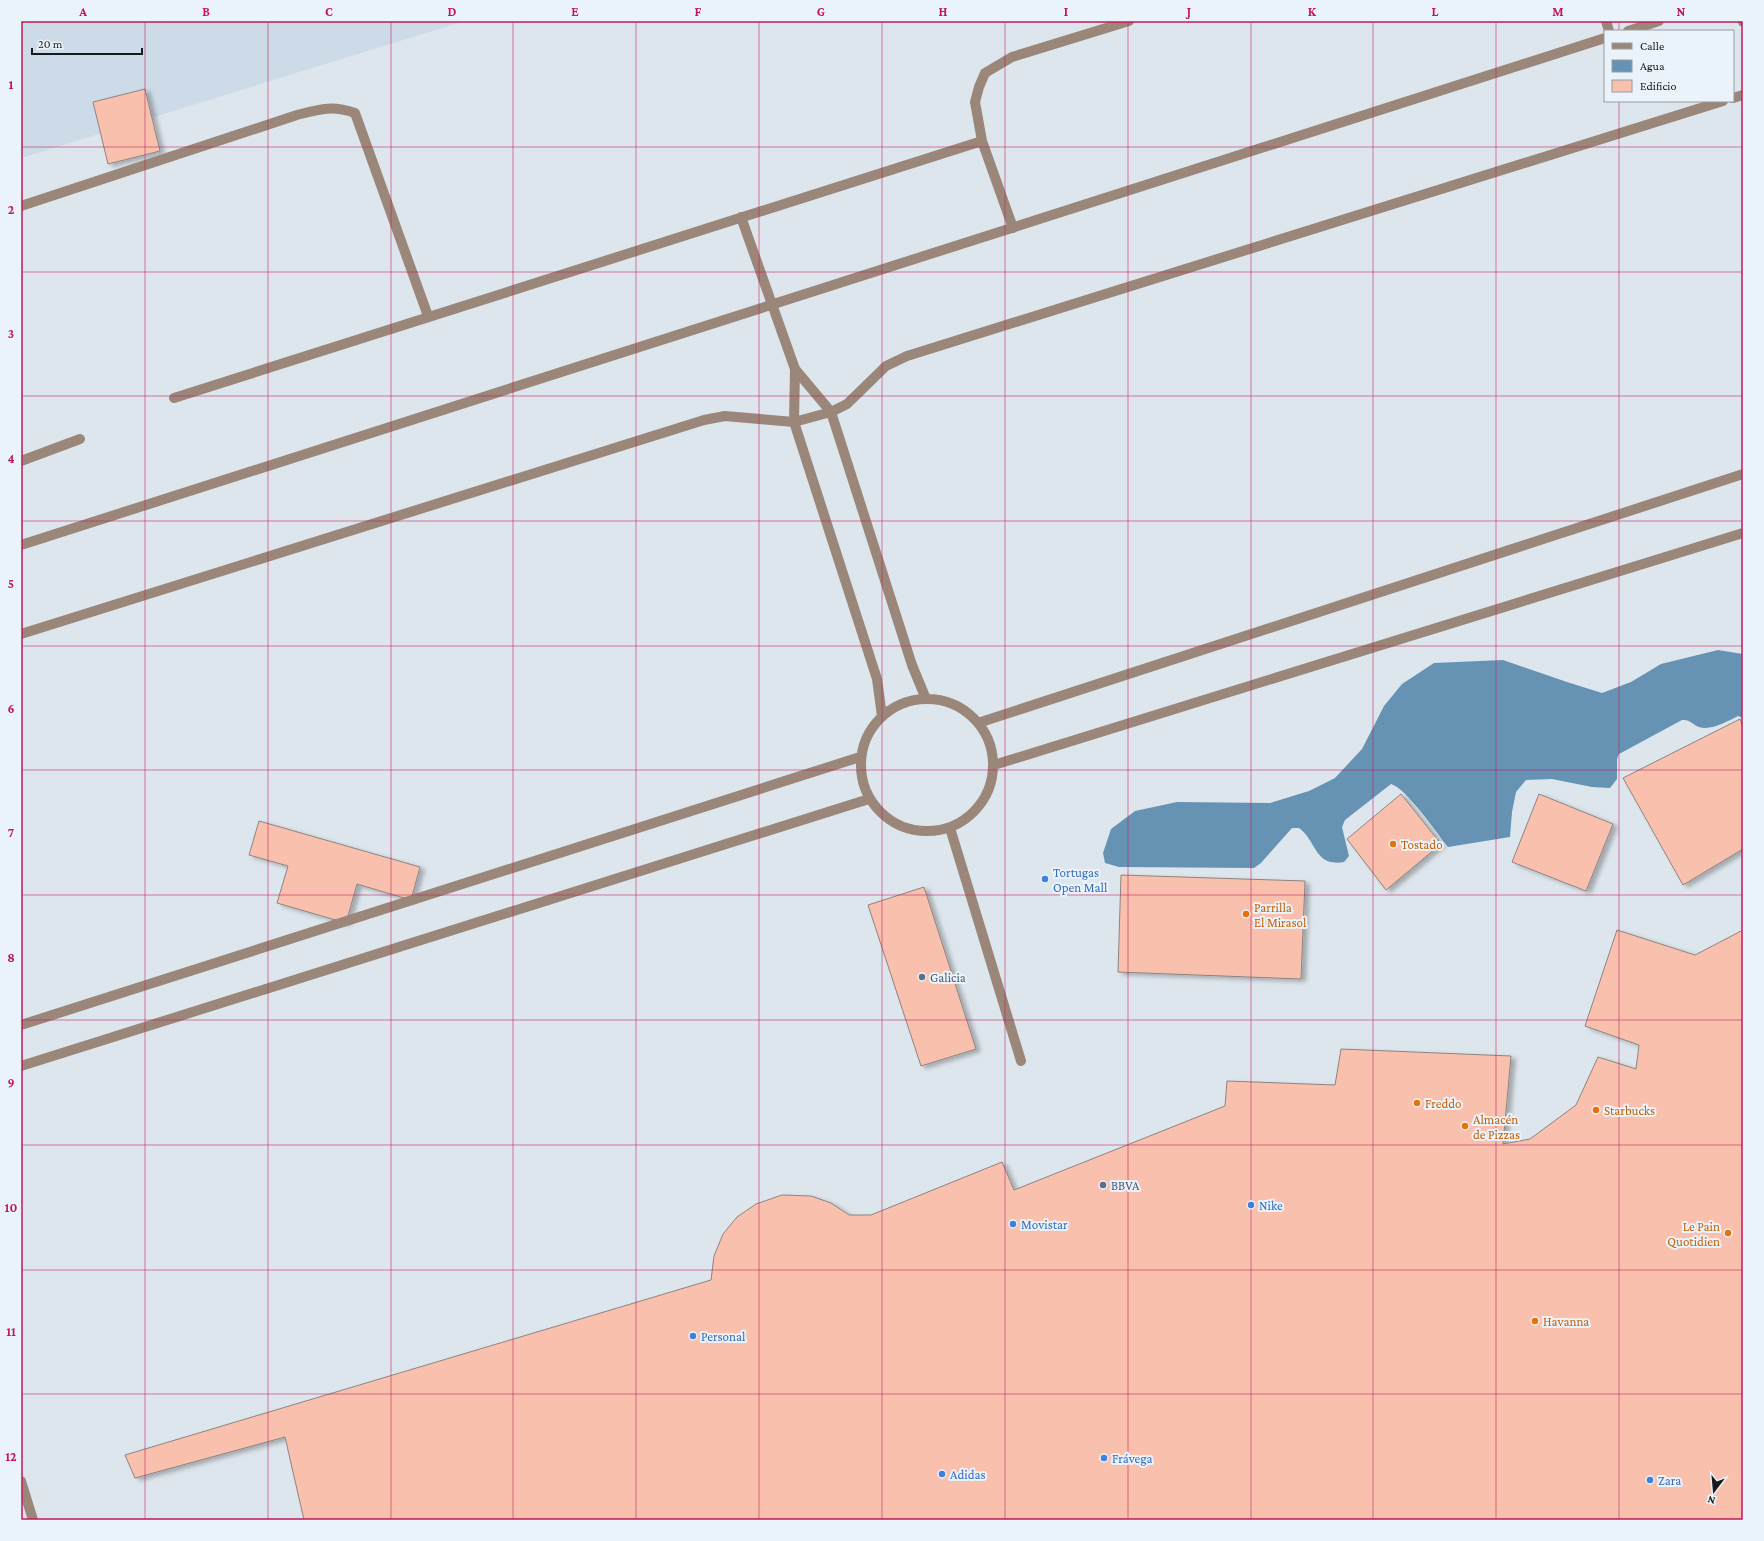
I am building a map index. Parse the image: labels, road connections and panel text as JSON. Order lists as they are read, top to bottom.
{
  "places": [
    "Tostado",
    "Tortugas Open Mall",
    "Parrilla El Mirasol",
    "Galicia",
    "Freddo",
    "Starbucks",
    "Almacén de Pizzas",
    "BBVA",
    "Nike",
    "Movistar",
    "Le Pain Quotidien",
    "Havanna",
    "Personal",
    "Frávega",
    "Adidas",
    "Zara"
  ],
  "legend": ["Calle", "Agua", "Edificio"],
  "scale_bar": "20 m",
  "north": "bottom",
  "grid": {
    "columns": [
      "A",
      "B",
      "C",
      "D",
      "E",
      "F",
      "G",
      "H",
      "I",
      "J",
      "K",
      "L",
      "M",
      "N"
    ],
    "rows": [
      "1",
      "2",
      "3",
      "4",
      "5",
      "6",
      "7",
      "8",
      "9",
      "10",
      "11",
      "12"
    ]
  }
}
